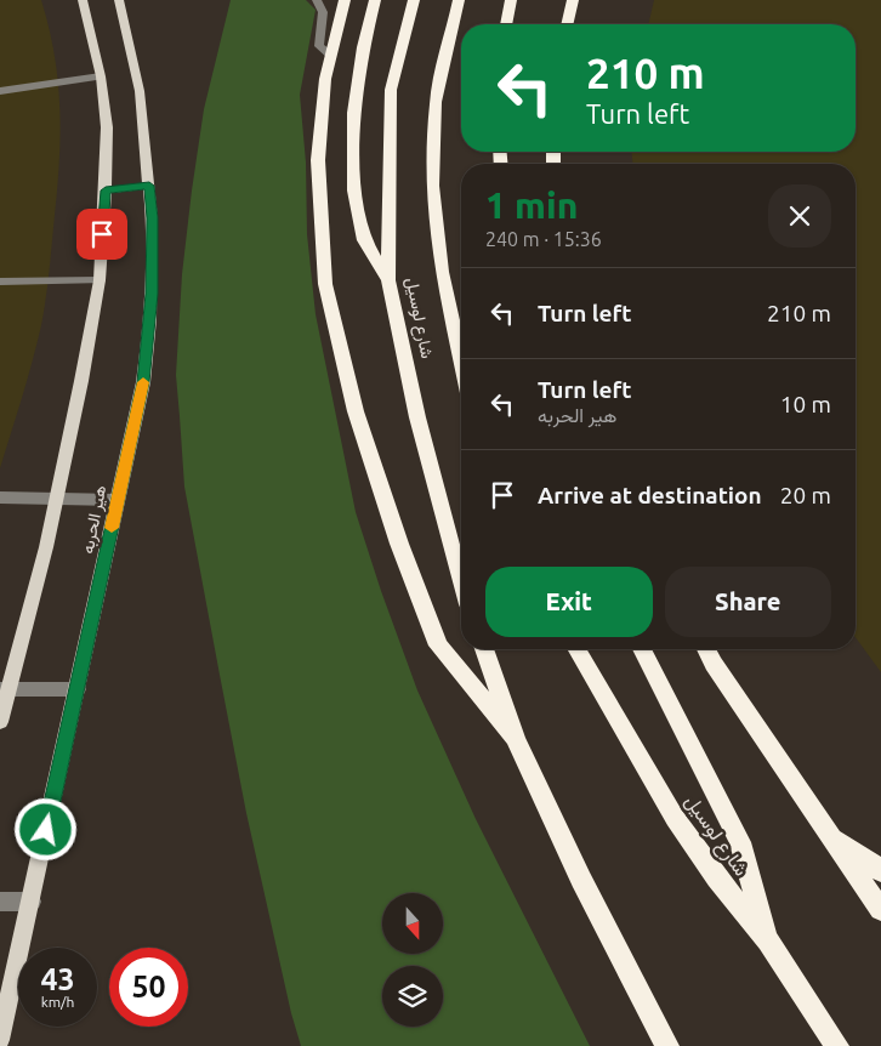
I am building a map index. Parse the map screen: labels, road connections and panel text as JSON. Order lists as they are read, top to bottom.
{
  "streets": {
    "highway": ["شارع لوسيل"],
    "main road": ["هير الحربه"]
  },
  "north": "bottom",
  "page": {
    "turn": ["210 m", "Turn left"],
    "heading": ["1 min", "240 m · 15:36"],
    "list": [
      {
        "name": "Turn left",
        "value": "210 m"
      },
      {
        "name": "Turn left",
        "note": "هير الحربه",
        "value": "10 m"
      },
      {
        "name": "Arrive at destination",
        "value": "20 m"
      }
    ],
    "buttons": ["Exit", "Share"],
    "speed": "43 km/h",
    "limit": "50"
  }
}
